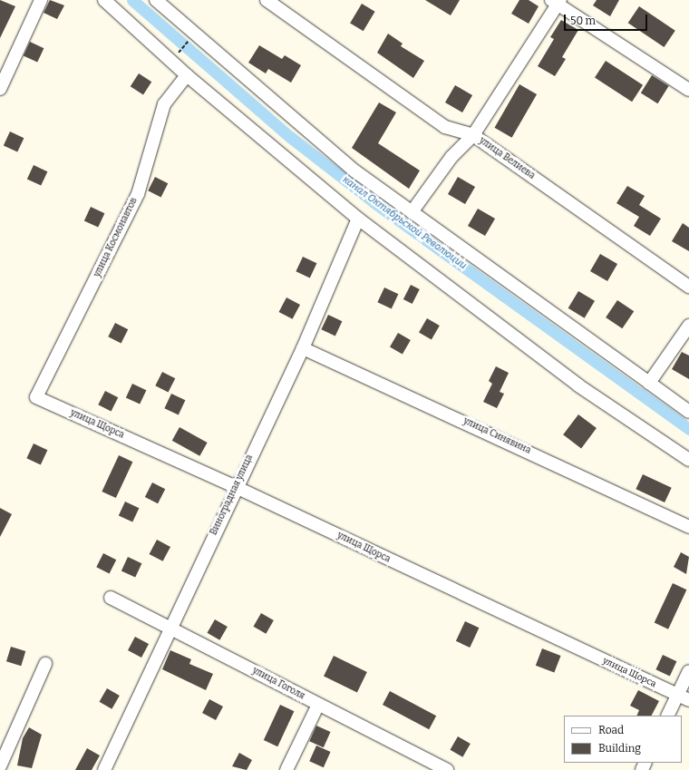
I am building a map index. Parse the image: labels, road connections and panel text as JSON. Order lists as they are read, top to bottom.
{
  "streets": {
    "street": [
      "улица Велиева",
      "улица Космонавтов",
      "улица Щорса",
      "улица Синявина",
      "Виноградная улица",
      "улица Гоголя"
    ]
  },
  "crossings": [
    ["улица Космонавтов", "улица Щорса"],
    ["улица Щорса", "Виноградная улица"],
    ["улица Синявина", "Виноградная улица"],
    ["Виноградная улица", "улица Гоголя"]
  ],
  "water": ["канал Октябрьской Революции"],
  "legend": ["Road", "Building"],
  "scale_bar": "50 m"
}
